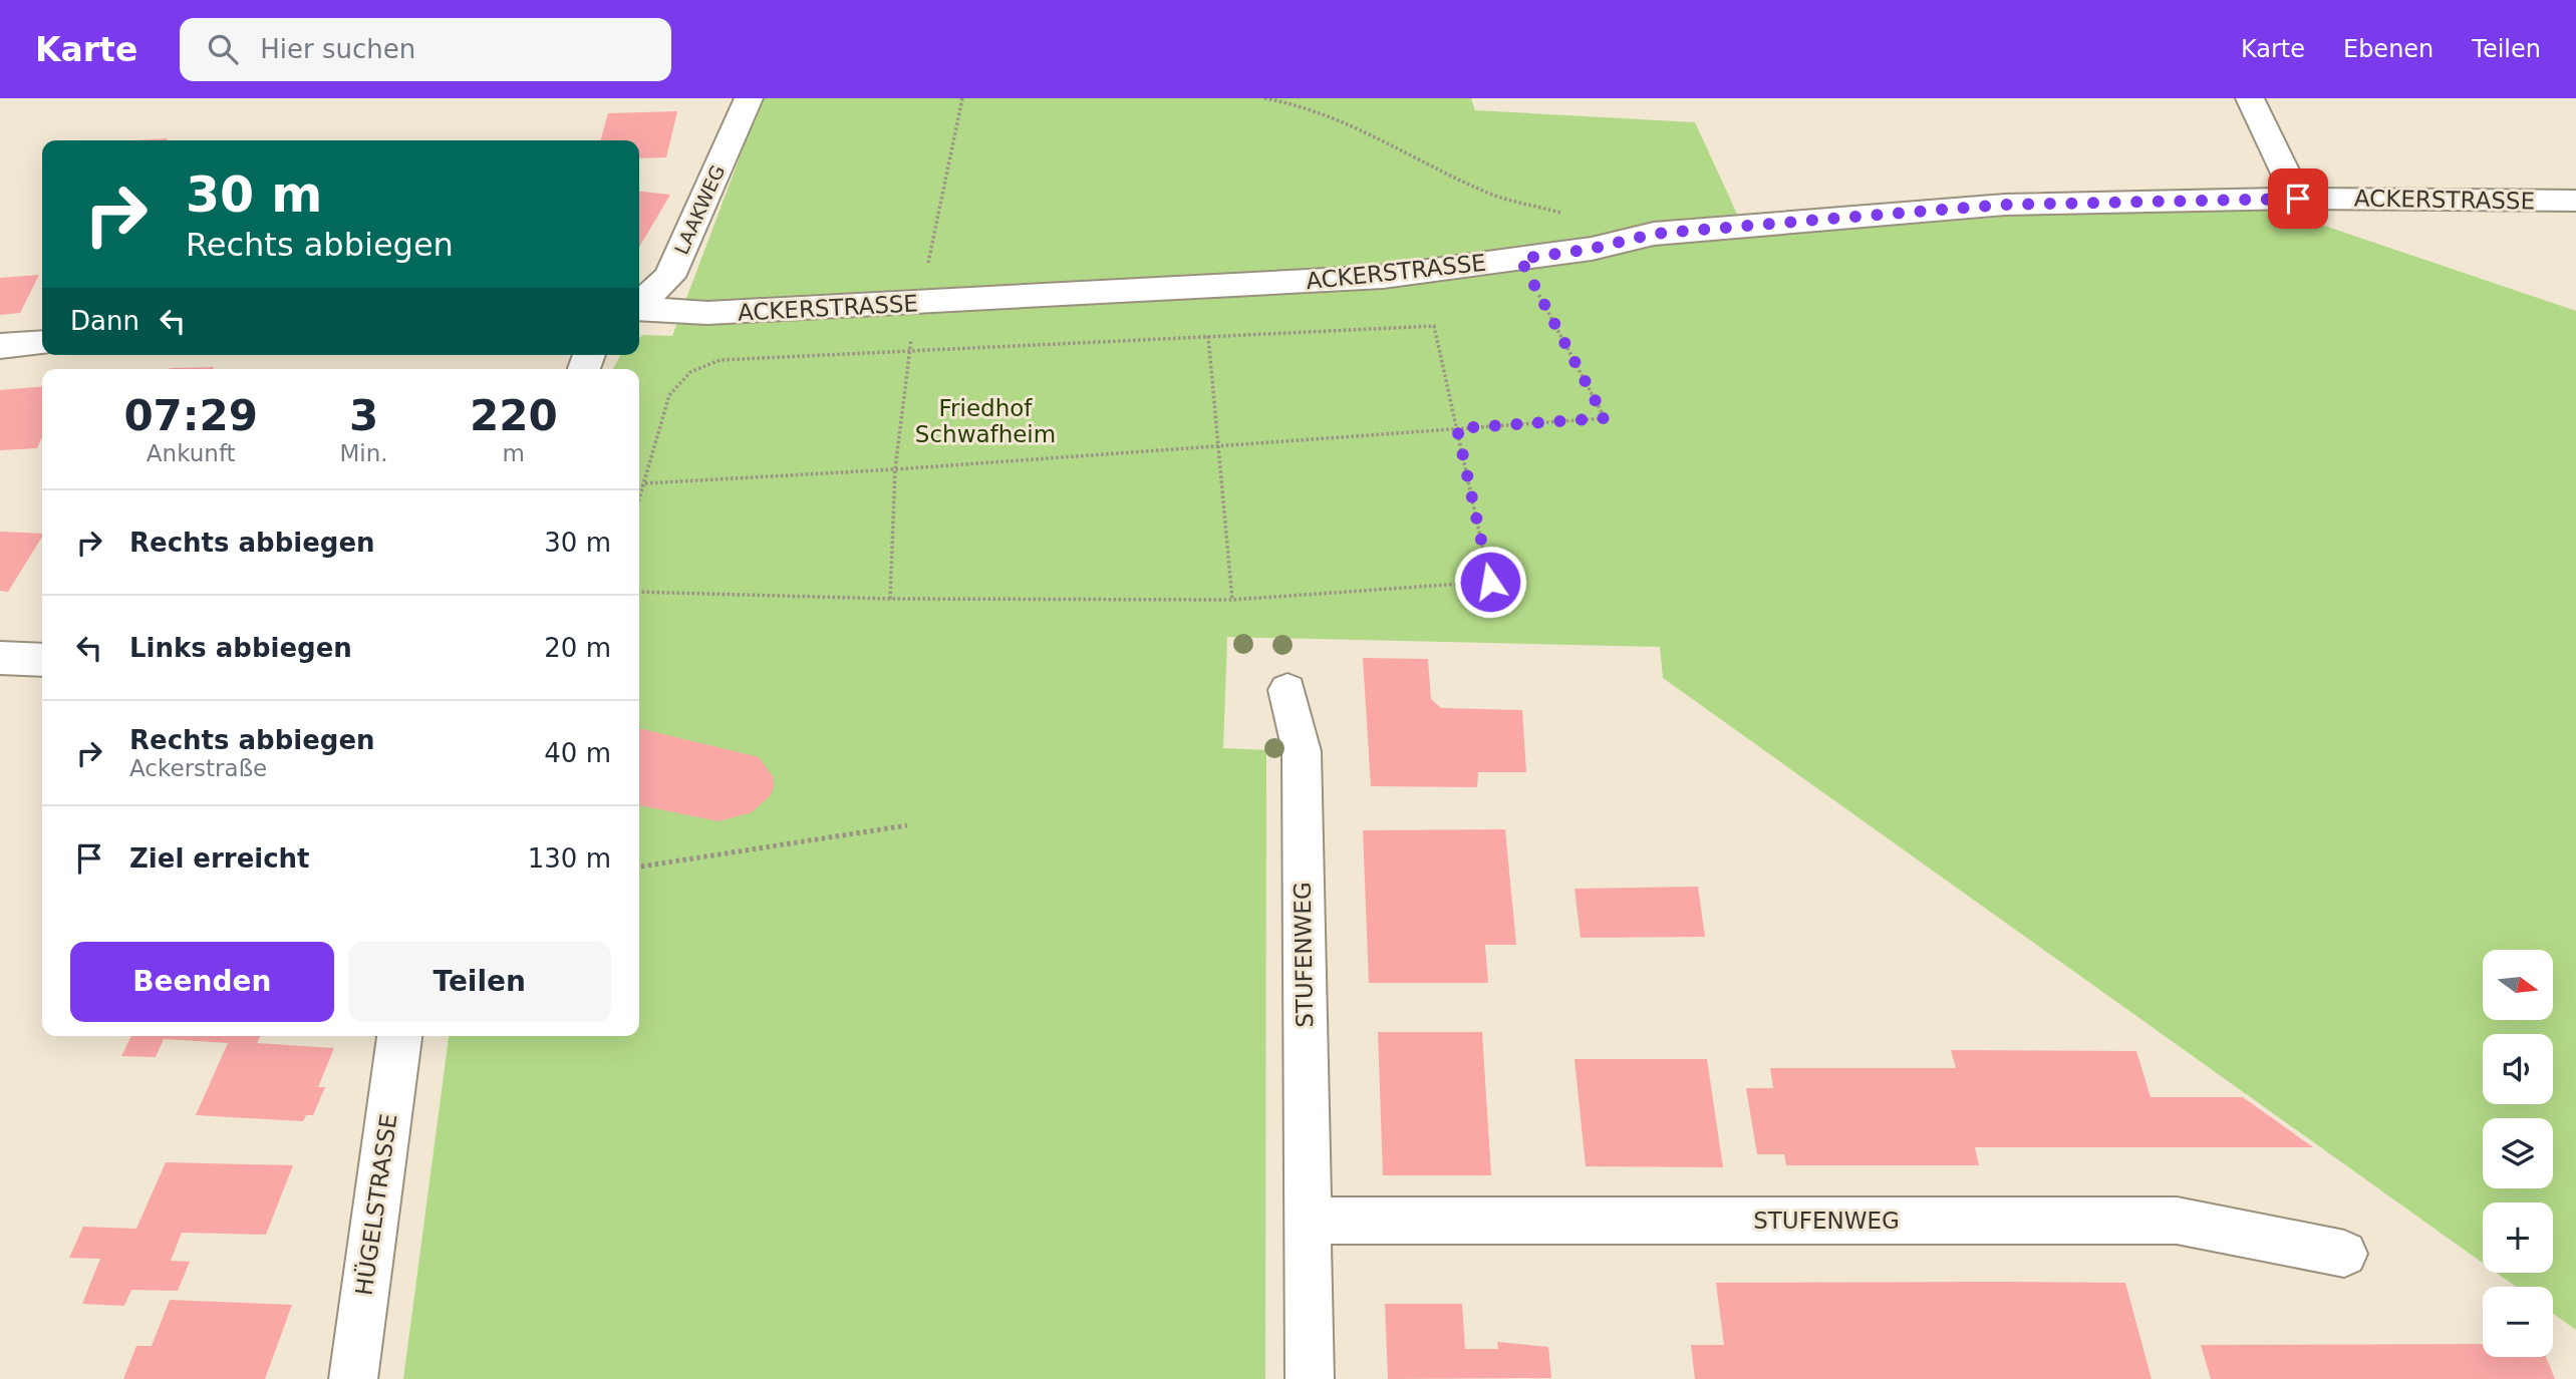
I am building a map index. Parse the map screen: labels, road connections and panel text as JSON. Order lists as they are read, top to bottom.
{
  "streets": {
    "street": [
      "ACKERSTRASSE",
      "LAAKWEG",
      "STUFENWEG",
      "HÜGELSTRASSE"
    ]
  },
  "parks": ["Friedhof Schwafheim"],
  "north": "right",
  "page": {
    "header": "Karte",
    "search": "Hier suchen",
    "nav": ["Karte", "Ebenen", "Teilen"],
    "turn": ["30 m", "Rechts abbiegen"],
    "then": "Dann",
    "eta": [
      "07:29",
      "Ankunft",
      "3",
      "Min.",
      "220",
      "m"
    ],
    "list": [
      {
        "name": "Rechts abbiegen",
        "value": "30 m"
      },
      {
        "name": "Links abbiegen",
        "value": "20 m"
      },
      {
        "name": "Rechts abbiegen",
        "note": "Ackerstraße",
        "value": "40 m"
      },
      {
        "name": "Ziel erreicht",
        "value": "130 m"
      }
    ],
    "buttons": ["Beenden", "Teilen"],
    "map_buttons": ["+", "−"]
  }
}
